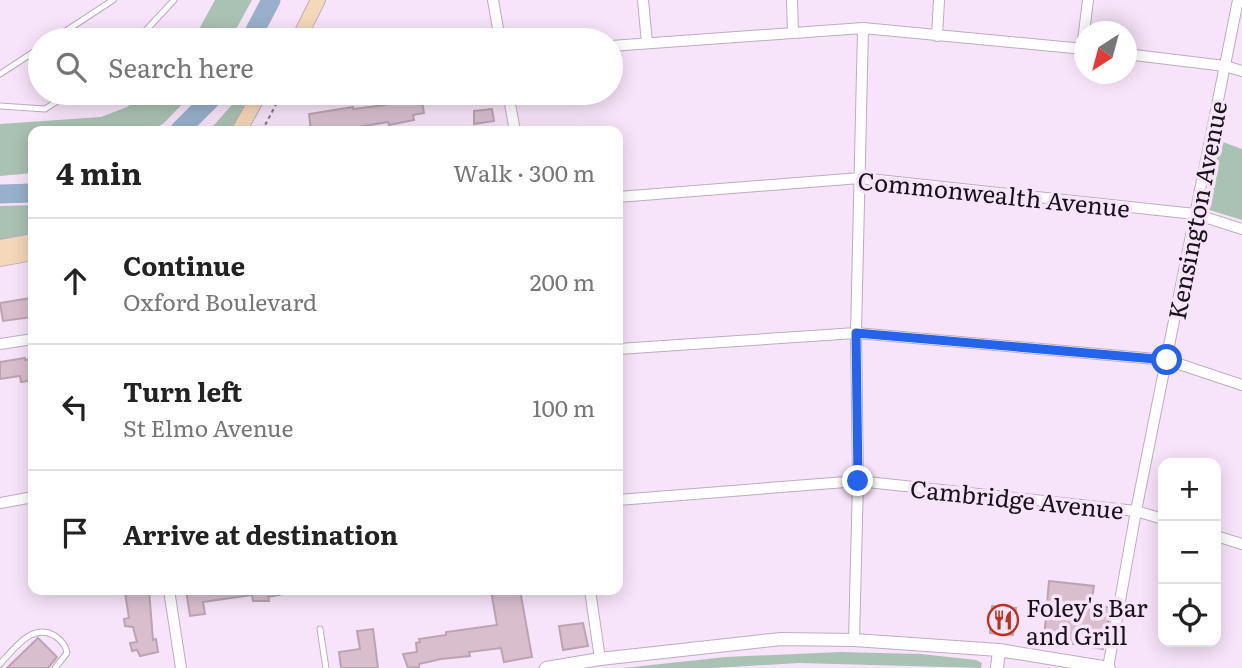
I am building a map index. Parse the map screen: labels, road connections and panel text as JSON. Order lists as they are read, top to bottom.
{
  "streets": {
    "street": ["Commonwealth Avenue", "Kensington Avenue", "Cambridge Avenue"]
  },
  "crossings": [
    ["Commonwealth Avenue", "Kensington Avenue"],
    ["Kensington Avenue", "Cambridge Avenue"]
  ],
  "places": {
    "restaurant": ["Foley's Bar and Grill"]
  },
  "north": "bottom left",
  "page": {
    "search": "Search here",
    "heading": ["4 min", "Walk · 300 m"],
    "list": [
      ["Continue", "Oxford Boulevard", "200 m"],
      ["Turn left", "St Elmo Avenue", "100 m"],
      "Arrive at destination"
    ],
    "map_buttons": ["+", "−"]
  }
}
